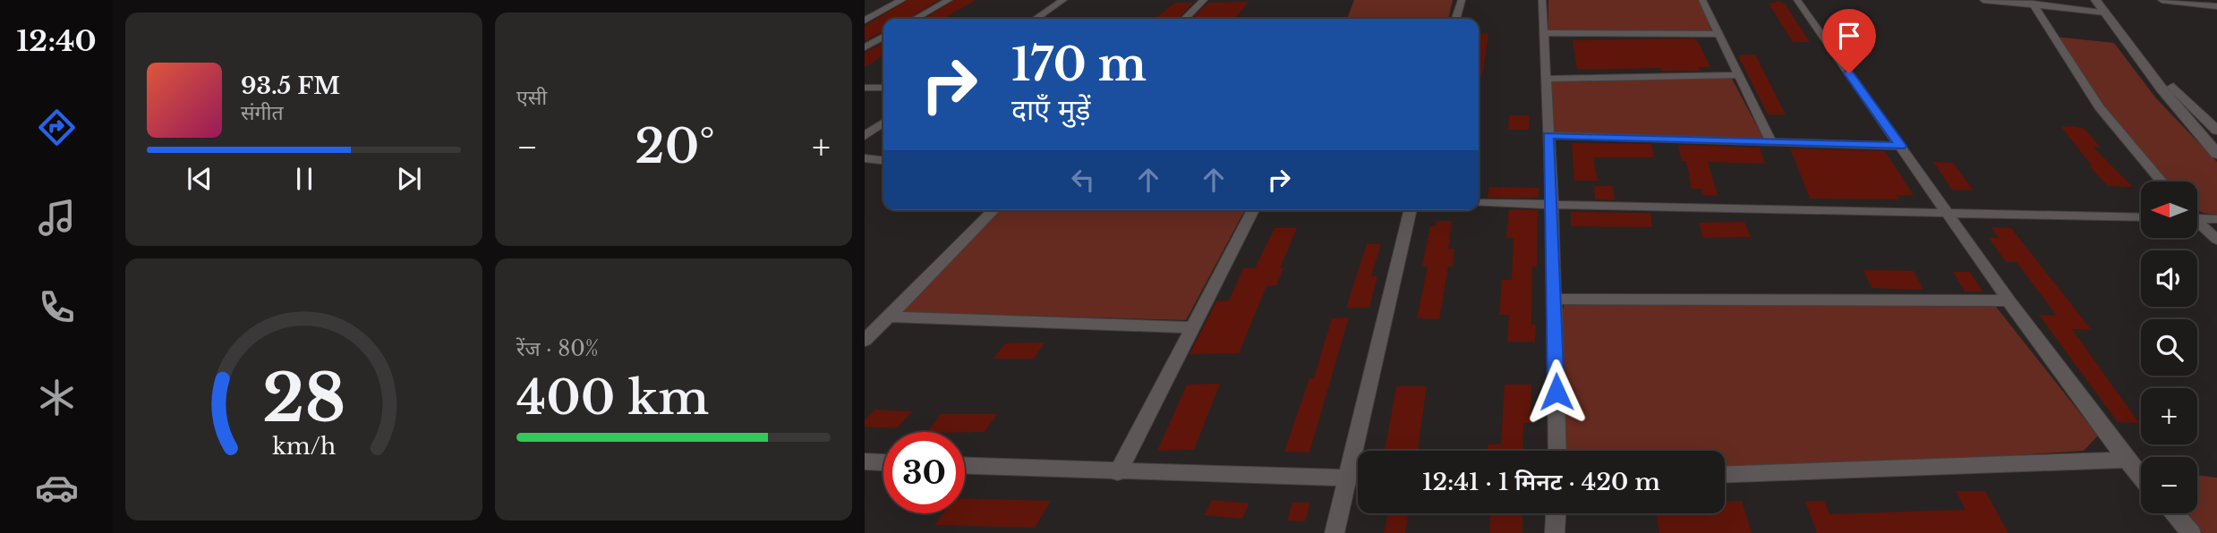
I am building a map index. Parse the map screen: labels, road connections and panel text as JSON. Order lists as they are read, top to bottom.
{
  "north": "left",
  "page": {
    "tabs": "12:40",
    "tile": [
      "एसी",
      ["रेंज · 80%", "400 km"]
    ],
    "turn": ["170 m", "दाएँ मुड़ें"],
    "song": ["93.5 FM", "संगीत"],
    "heat": ["−", "20°", "+"],
    "map_buttons": ["+", "−"],
    "limit": "30",
    "trip": "12:41 · 1 मिनट · 420 m",
    "gauge": ["28", "km/h"]
  }
}
